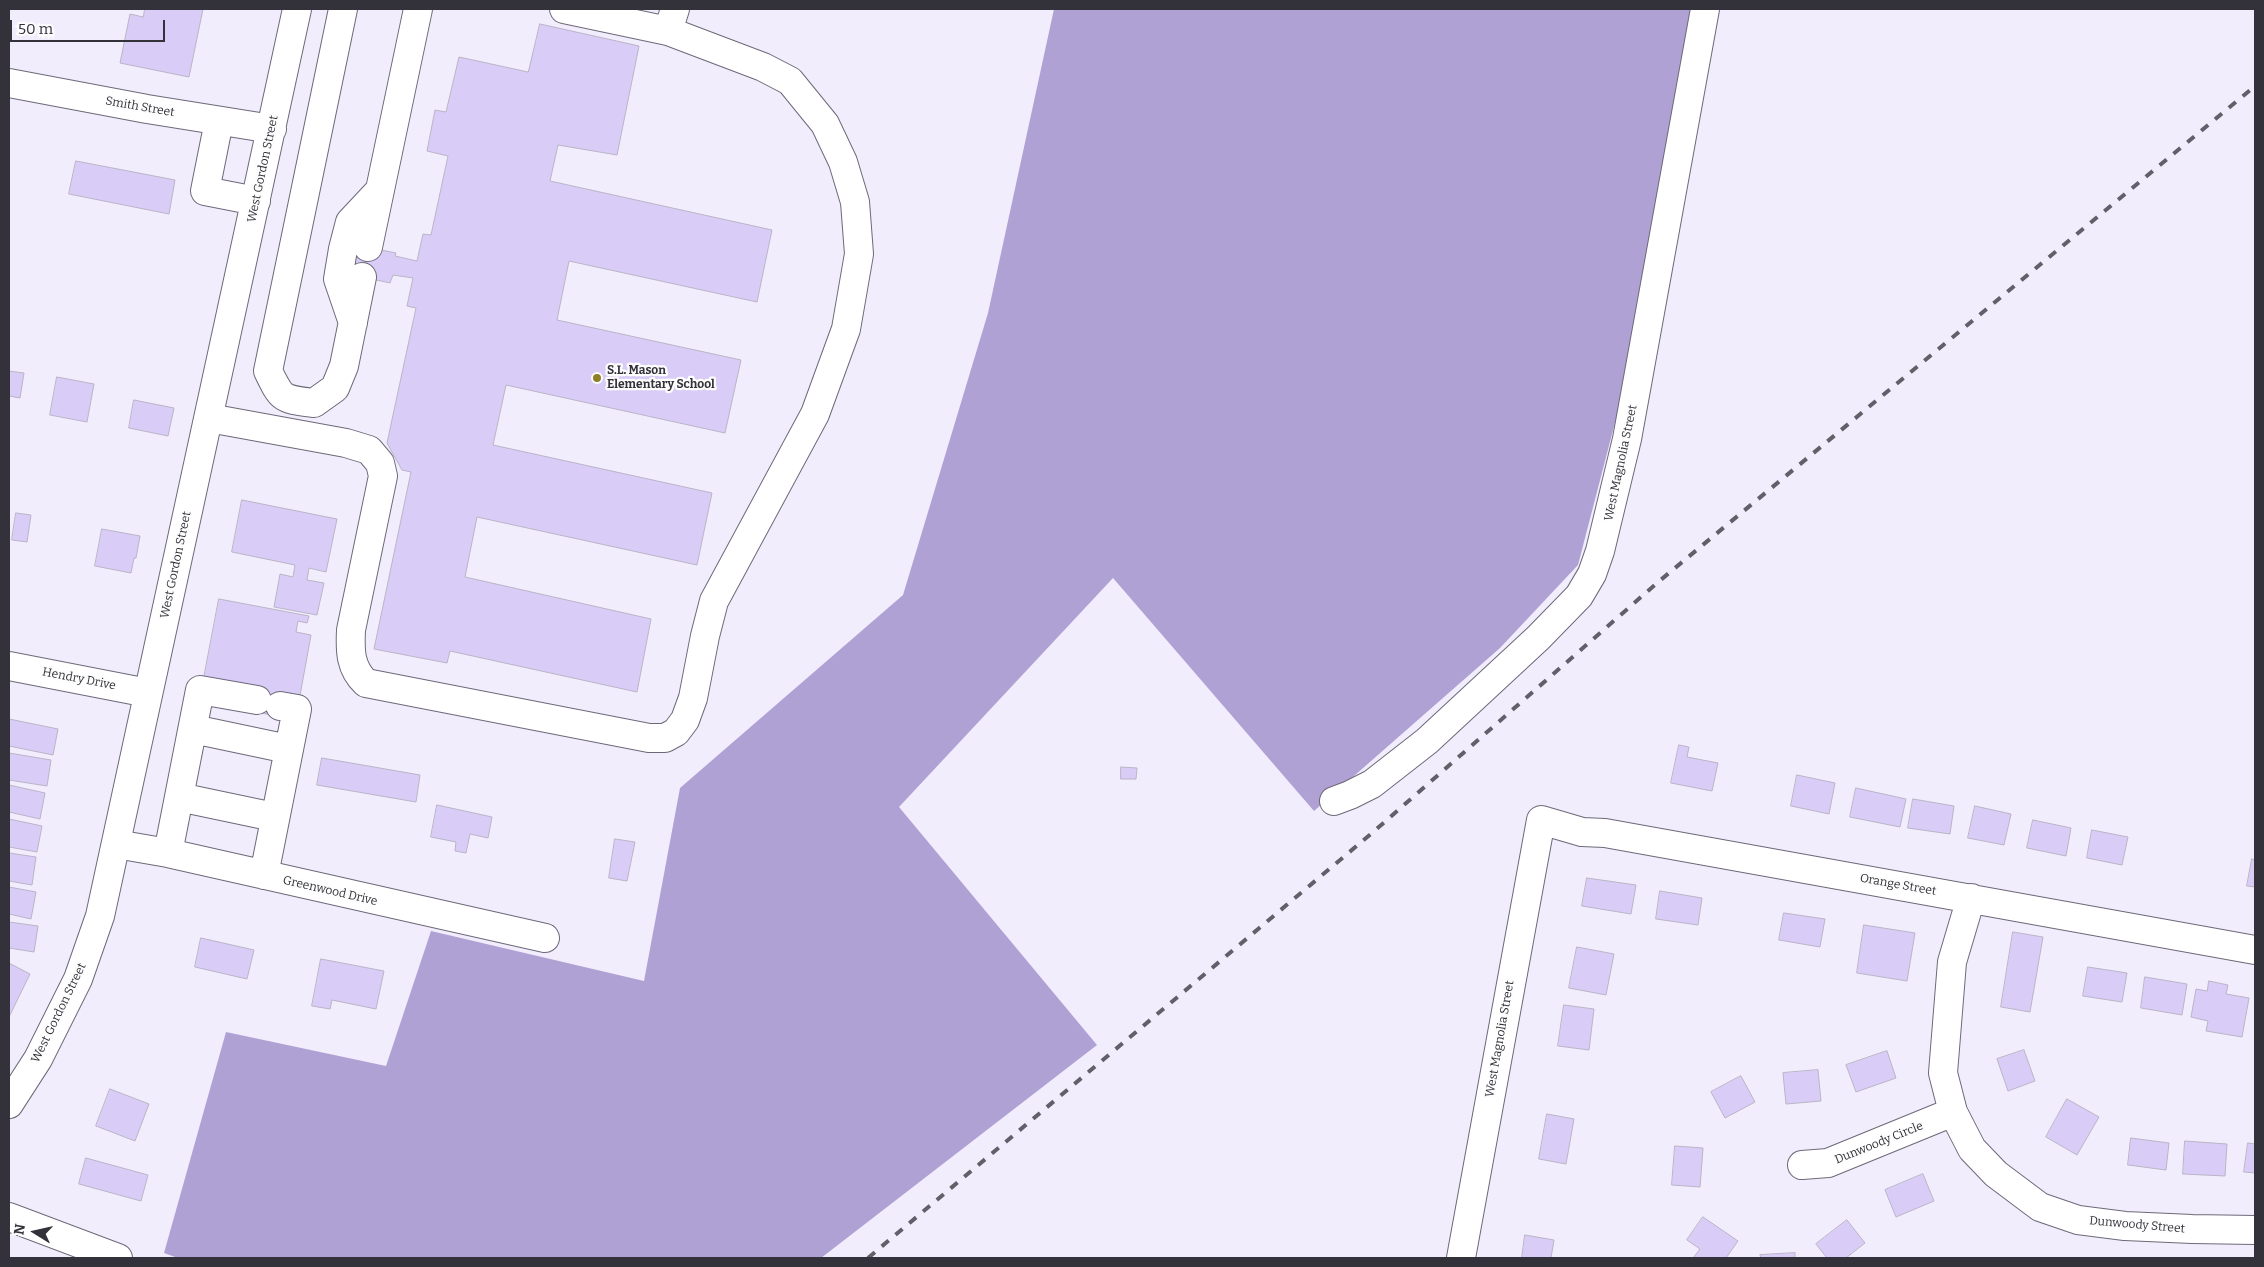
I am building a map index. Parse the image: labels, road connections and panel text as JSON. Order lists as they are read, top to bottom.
{
  "streets": {
    "street": [
      "Smith Street",
      "West Gordon Street",
      "West Magnolia Street",
      "Hendry Drive",
      "Orange Street",
      "Greenwood Drive",
      "Dunwoody Circle",
      "Dunwoody Street"
    ]
  },
  "crossings": [
    ["Smith Street", "West Gordon Street"],
    ["West Gordon Street", "Hendry Drive"],
    ["West Gordon Street", "Greenwood Drive"],
    ["West Magnolia Street", "Orange Street"],
    ["Orange Street", "Dunwoody Street"],
    ["Dunwoody Circle", "Dunwoody Street"]
  ],
  "places": ["S.L. Mason Elementary School"],
  "scale_bar": "50 m",
  "north": "left"
}
